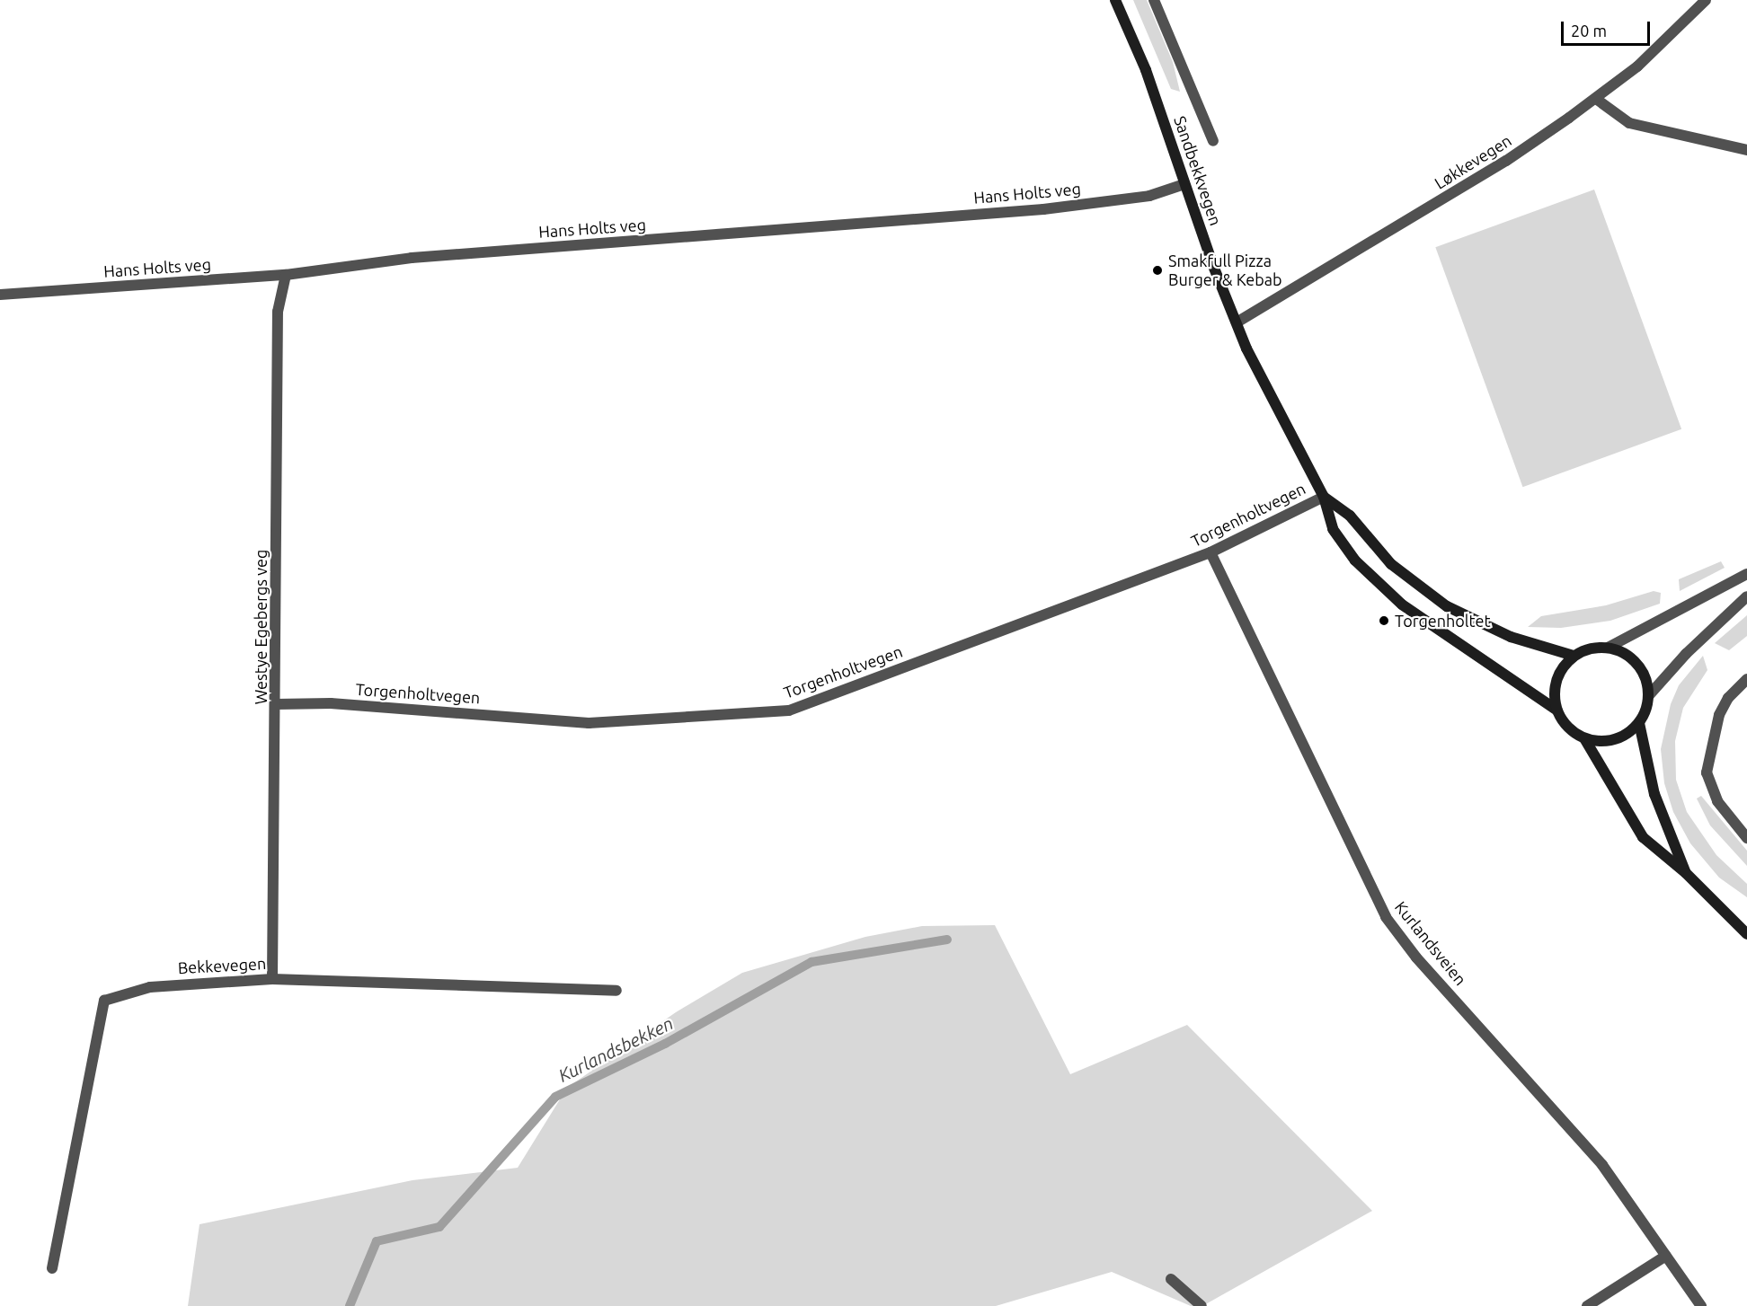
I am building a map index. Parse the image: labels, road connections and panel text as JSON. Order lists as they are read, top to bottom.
{
  "streets": {
    "main road": ["Sandbekkvegen"],
    "street": [
      "Løkkevegen",
      "Hans Holts veg",
      "Torgenholtvegen",
      "Westye Egebergs veg",
      "Kurlandsveien",
      "Bekkevegen"
    ]
  },
  "crossings": [
    ["Løkkevegen", "Sandbekkvegen"],
    ["Sandbekkvegen", "Hans Holts veg"],
    ["Sandbekkvegen", "Torgenholtvegen"],
    ["Hans Holts veg", "Westye Egebergs veg"],
    ["Torgenholtvegen", "Westye Egebergs veg"],
    ["Torgenholtvegen", "Kurlandsveien"],
    ["Westye Egebergs veg", "Bekkevegen"]
  ],
  "water": ["Kurlandsbekken"],
  "places": ["Smakfull Pizza Burger & Kebab", "Torgenholtet"],
  "scale_bar": "20 m"
}
